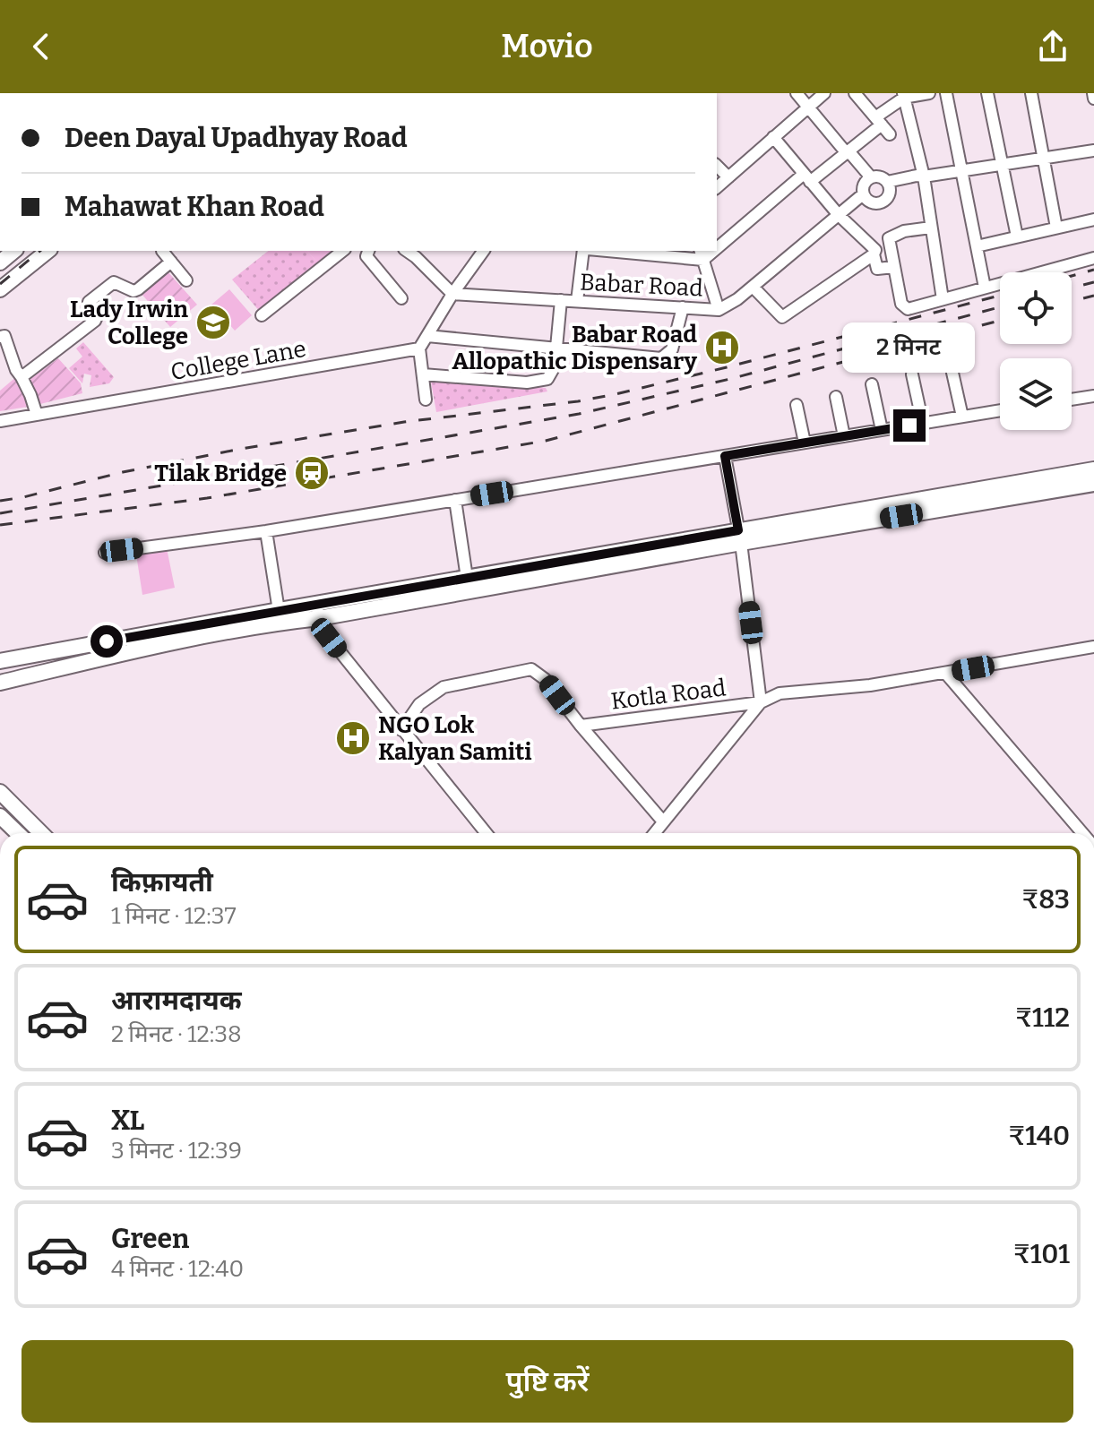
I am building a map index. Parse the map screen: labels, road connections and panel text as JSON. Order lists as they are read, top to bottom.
{
  "streets": {
    "street": ["Babar Road", "College Lane", "Kotla Road"]
  },
  "places": {
    "school or university": ["Lady Irwin College"],
    "hospital": ["Babar Road Allopathic Dispensary", "NGO Lok Kalyan Samiti"],
    "station": ["Tilak Bridge"]
  },
  "page": {
    "header": "Movio",
    "banner": ["Deen Dayal Upadhyay Road", "Mahawat Khan Road"],
    "bubble": "2 मिनट",
    "list": [
      {
        "name": "किफ़ायती",
        "note": "1 मिनट · 12:37",
        "value": "₹83"
      },
      {
        "name": "आरामदायक",
        "note": "2 मिनट · 12:38",
        "value": "₹112"
      },
      {
        "name": "XL",
        "note": "3 मिनट · 12:39",
        "value": "₹140"
      },
      {
        "name": "Green",
        "note": "4 मिनट · 12:40",
        "value": "₹101"
      }
    ],
    "buttons": "पुष्टि करें"
  }
}
